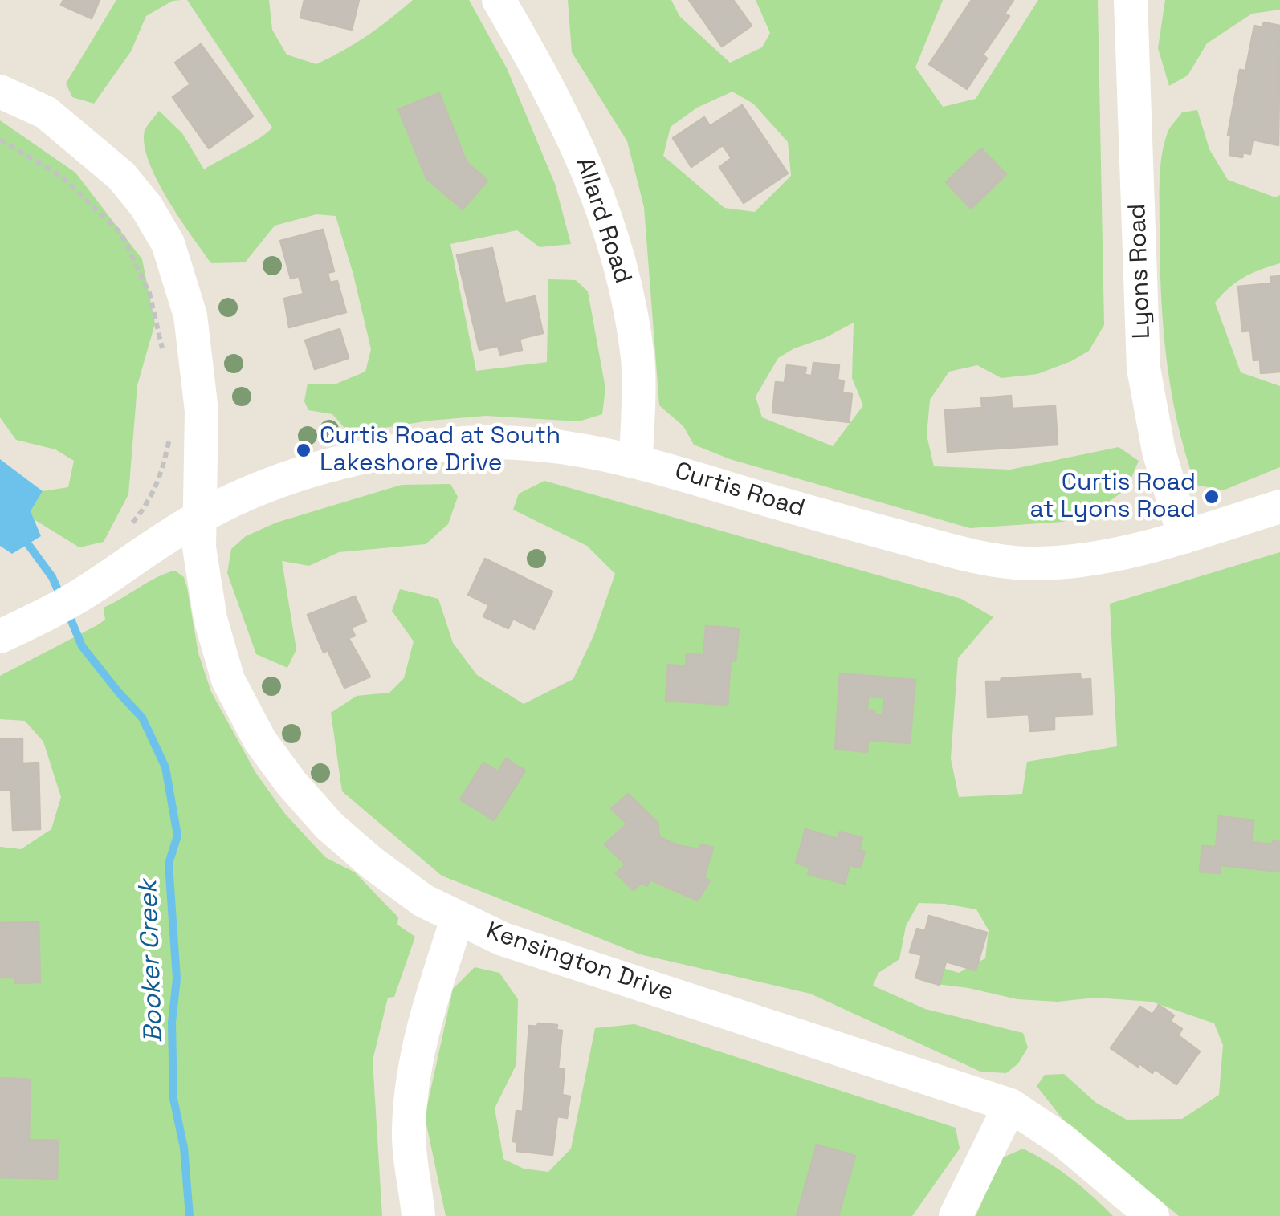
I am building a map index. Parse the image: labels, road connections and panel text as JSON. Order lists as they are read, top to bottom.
{
  "streets": {
    "street": [
      "Allard Road",
      "Lyons Road",
      "Curtis Road",
      "Kensington Drive"
    ]
  },
  "crossings": [
    ["Allard Road", "Curtis Road"],
    ["Lyons Road", "Curtis Road"],
    ["Curtis Road", "Kensington Drive"]
  ],
  "water": ["Booker Creek"],
  "places": ["Curtis Road at South Lakeshore Drive", "Curtis Road at Lyons Road"]
}
